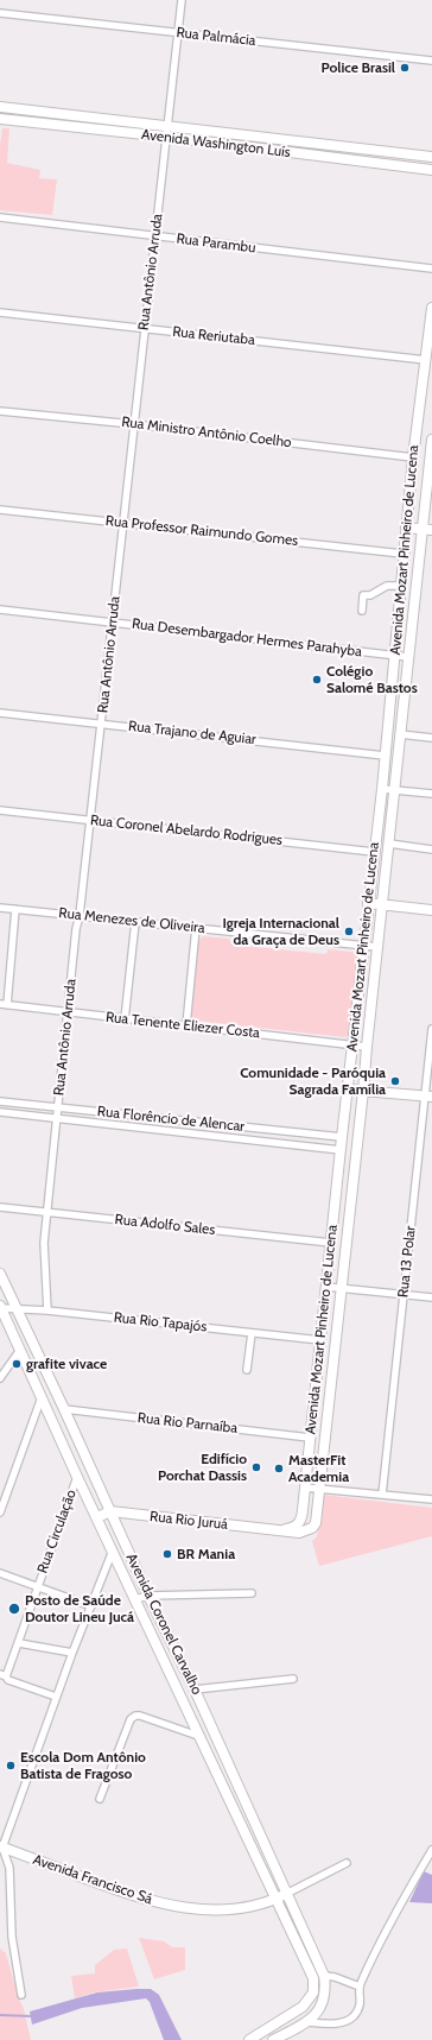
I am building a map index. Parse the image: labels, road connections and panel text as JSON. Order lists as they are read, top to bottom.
{
  "streets": {
    "main road": [
      "Avenida Washington Luís",
      "Avenida Mozart Pinheiro de Lucena",
      "Rua Rio Juruá",
      "Avenida Coronel Carvalho",
      "Avenida Francisco Sá"
    ],
    "street": [
      "Rua Palmácia",
      "Rua Parambu",
      "Rua Antônio Arruda",
      "Rua Reriutaba",
      "Rua Ministro Antônio Coelho",
      "Rua Professor Raimundo Gomes",
      "Rua Desembargador Hermes Parahyba",
      "Rua Trajano de Aguiar",
      "Rua Coronel Abelardo Rodrigues",
      "Rua Menezes de Oliveira",
      "Rua Tenente Eliezer Costa",
      "Rua Florêncio de Alencar",
      "Rua Adolfo Sales",
      "Rua 13 Polar",
      "Rua Rio Tapajós",
      "Rua Rio Parnaíba",
      "Rua Circulação"
    ]
  },
  "crossings": [
    ["Rua Palmácia", "Rua Antônio Arruda"],
    ["Avenida Washington Luís", "Rua Antônio Arruda"],
    ["Rua Parambu", "Rua Antônio Arruda"],
    ["Rua Antônio Arruda", "Rua Reriutaba"],
    ["Rua Antônio Arruda", "Rua Ministro Antônio Coelho"],
    ["Rua Antônio Arruda", "Rua Professor Raimundo Gomes"],
    ["Rua Antônio Arruda", "Rua Desembargador Hermes Parahyba"],
    ["Rua Antônio Arruda", "Rua Trajano de Aguiar"],
    ["Rua Antônio Arruda", "Rua Coronel Abelardo Rodrigues"],
    ["Rua Antônio Arruda", "Rua Menezes de Oliveira"],
    ["Rua Antônio Arruda", "Rua Tenente Eliezer Costa"],
    ["Rua Antônio Arruda", "Rua Florêncio de Alencar"],
    ["Rua Antônio Arruda", "Rua Adolfo Sales"],
    ["Rua Antônio Arruda", "Rua Rio Tapajós"],
    ["Rua Reriutaba", "Avenida Mozart Pinheiro de Lucena"],
    ["Rua Ministro Antônio Coelho", "Avenida Mozart Pinheiro de Lucena"],
    ["Rua Professor Raimundo Gomes", "Avenida Mozart Pinheiro de Lucena"],
    ["Avenida Mozart Pinheiro de Lucena", "Rua Desembargador Hermes Parahyba"],
    ["Avenida Mozart Pinheiro de Lucena", "Rua Trajano de Aguiar"],
    ["Avenida Mozart Pinheiro de Lucena", "Rua Coronel Abelardo Rodrigues"],
    ["Avenida Mozart Pinheiro de Lucena", "Rua Menezes de Oliveira"],
    ["Avenida Mozart Pinheiro de Lucena", "Rua Tenente Eliezer Costa"],
    ["Avenida Mozart Pinheiro de Lucena", "Rua Florêncio de Alencar"],
    ["Avenida Mozart Pinheiro de Lucena", "Rua Adolfo Sales"],
    ["Avenida Mozart Pinheiro de Lucena", "Rua Rio Tapajós"],
    ["Avenida Mozart Pinheiro de Lucena", "Rua Rio Parnaíba"],
    ["Avenida Mozart Pinheiro de Lucena", "Rua Rio Juruá"],
    ["Rua Rio Tapajós", "Avenida Coronel Carvalho"],
    ["Rua Rio Parnaíba", "Avenida Coronel Carvalho"],
    ["Rua Rio Juruá", "Avenida Coronel Carvalho"],
    ["Rua Circulação", "Avenida Coronel Carvalho"],
    ["Avenida Coronel Carvalho", "Avenida Francisco Sá"]
  ],
  "places": [
    "Police Brasil",
    "Colégio Salomé Bastos",
    "Igreja Internacional da Graça de Deus",
    "Comunidade - Paróquia Sagrada Família",
    "grafite vivace",
    "Edifício Porchat Dassis",
    "MasterFit Academia",
    "BR Mania",
    "Posto de Saúde Doutor Lineu Jucá",
    "Escola Dom Antônio Batista de Fragoso"
  ]
}
